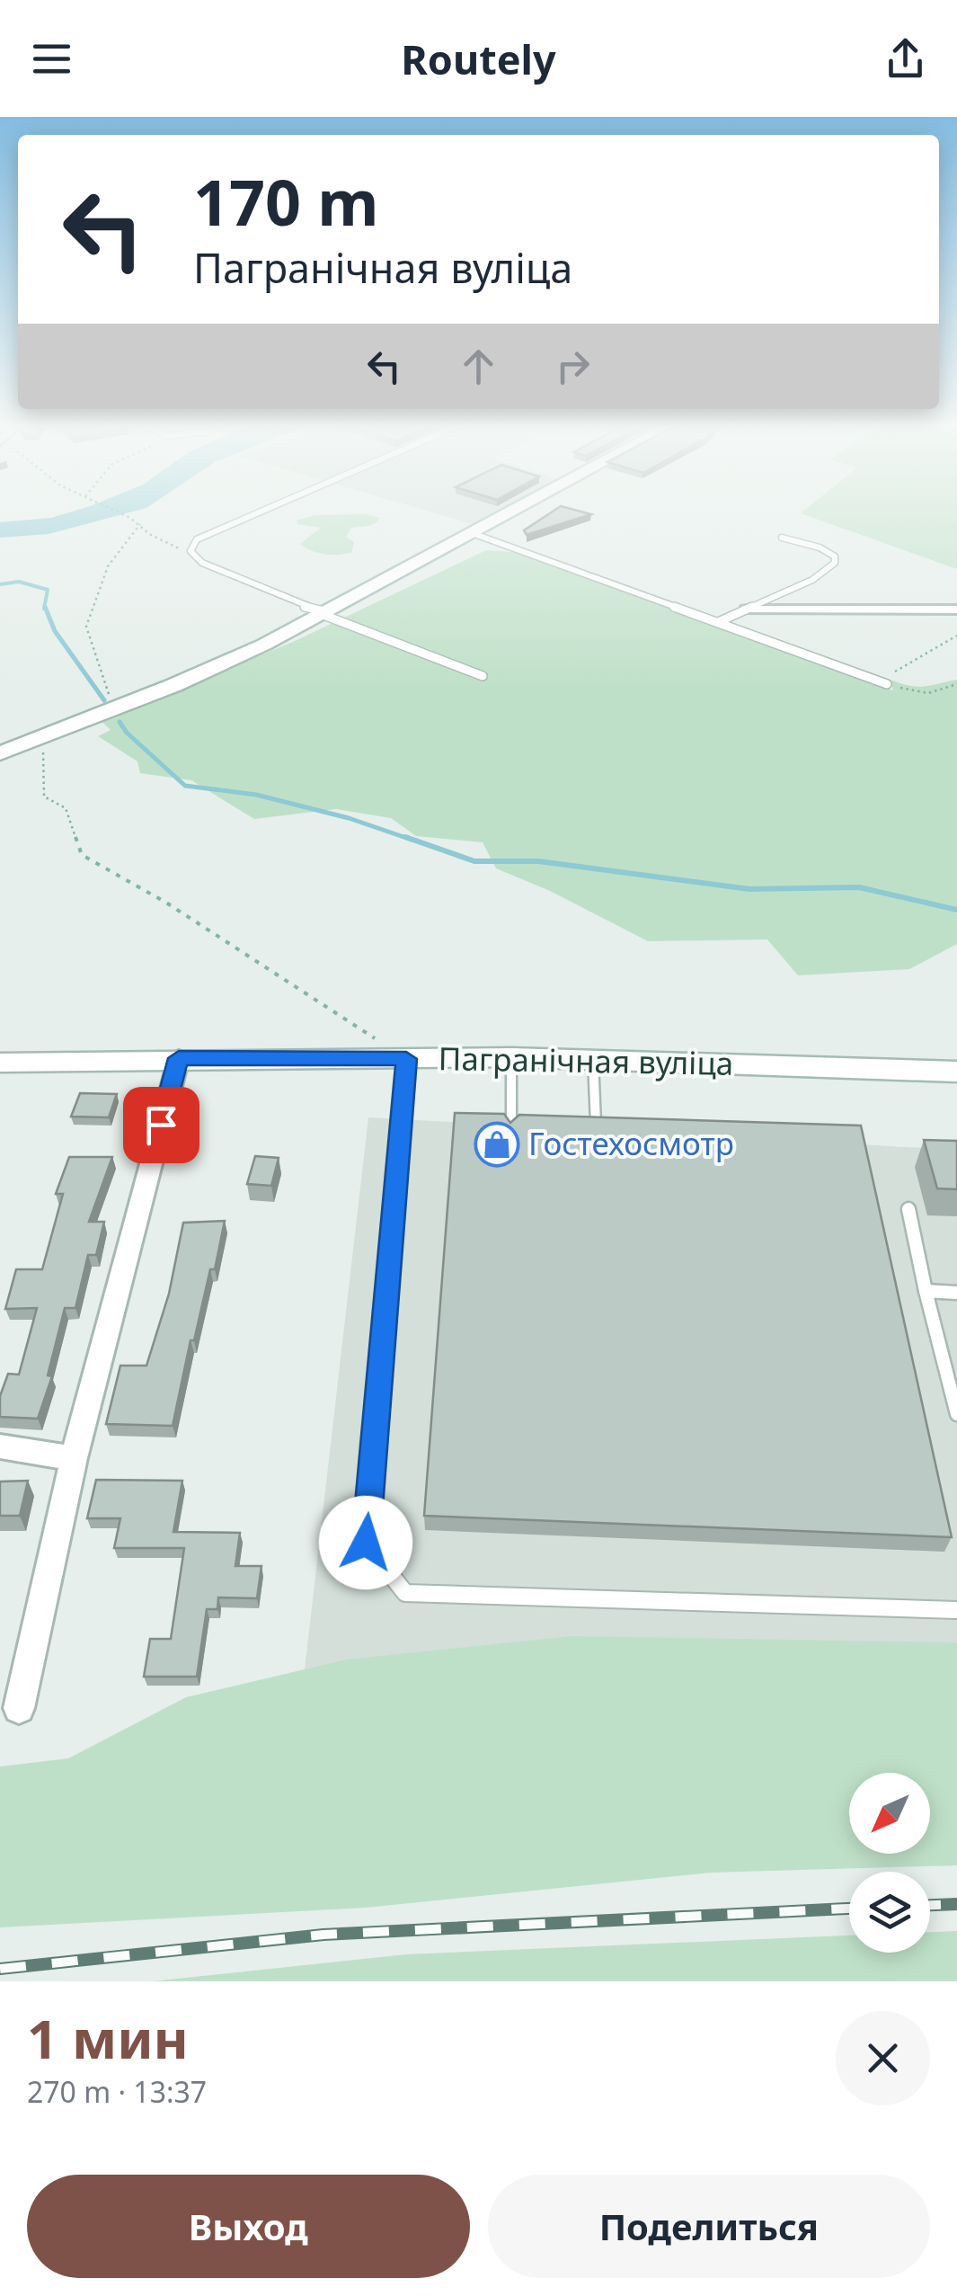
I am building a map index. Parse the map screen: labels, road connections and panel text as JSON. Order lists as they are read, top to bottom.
{
  "streets": {
    "street": ["Пагранічная вуліца"]
  },
  "places": {
    "shop": ["Гостехосмотр"]
  },
  "north": "bottom left",
  "page": {
    "header": "Routely",
    "turn": ["170 m", "Пагранічная вуліца"],
    "heading": ["1 мин", "270 m · 13:37"],
    "buttons": ["Выход", "Поделиться"]
  }
}
